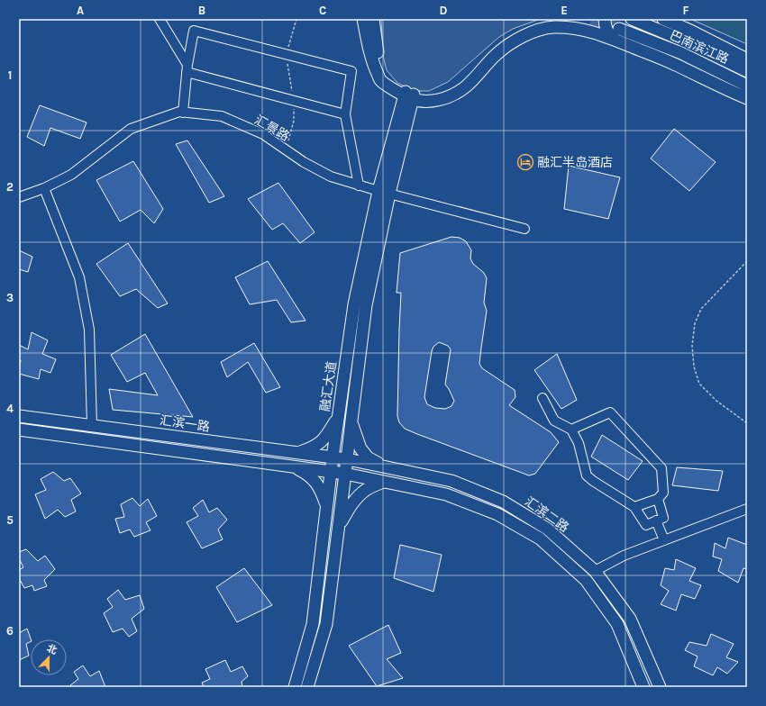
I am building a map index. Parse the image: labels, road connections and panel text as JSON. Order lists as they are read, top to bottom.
{
  "streets": {
    "main road": [
      "巴南滨江路",
      "融汇大道",
      "汇滨一路",
      "汇滨二路"
    ],
    "street": ["汇景路"]
  },
  "crossings": [
    ["汇景路", "融汇大道"],
    ["融汇大道", "汇滨一路"],
    ["融汇大道", "汇滨二路"],
    ["汇滨一路", "汇滨二路"]
  ],
  "places": {
    "hotel": ["融汇半岛酒店"]
  },
  "north": "top",
  "grid": {
    "columns": [
      "A",
      "B",
      "C",
      "D",
      "E",
      "F"
    ],
    "rows": [
      "1",
      "2",
      "3",
      "4",
      "5",
      "6"
    ]
  }
}
